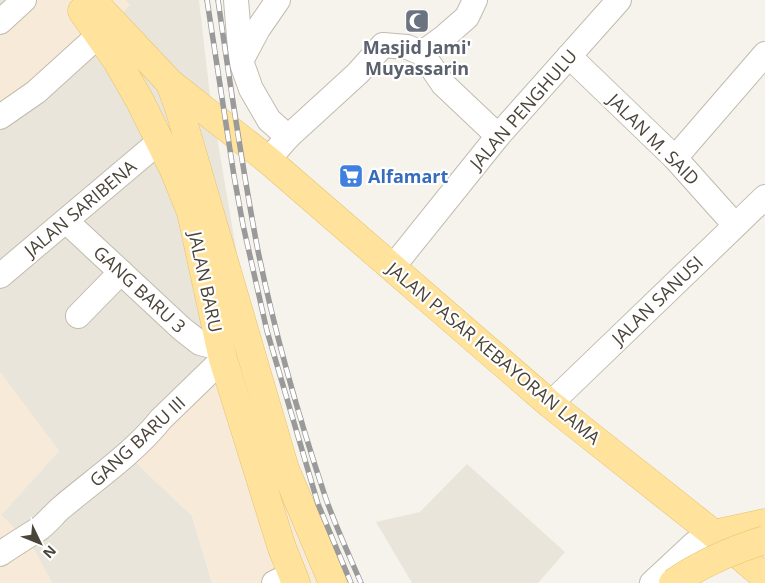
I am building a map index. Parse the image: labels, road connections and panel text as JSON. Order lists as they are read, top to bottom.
{
  "streets": {
    "main road": ["JALAN BARU", "JALAN PASAR KEBAYORAN LAMA"],
    "street": [
      "JALAN PENGHULU",
      "JALAN M. SAID",
      "JALAN SARIBENA",
      "GANG BARU 3",
      "JALAN SANUSI",
      "GANG BARU III"
    ]
  },
  "crossings": [
    ["JALAN PENGHULU", "JALAN M. SAID"],
    ["JALAN PENGHULU", "JALAN PASAR KEBAYORAN LAMA"],
    ["JALAN M. SAID", "JALAN SANUSI"],
    ["JALAN SARIBENA", "JALAN BARU"],
    ["JALAN SARIBENA", "GANG BARU 3"],
    ["JALAN BARU", "GANG BARU 3"],
    ["JALAN BARU", "JALAN PASAR KEBAYORAN LAMA"],
    ["JALAN BARU", "GANG BARU III"],
    ["GANG BARU 3", "GANG BARU III"],
    ["JALAN SANUSI", "JALAN PASAR KEBAYORAN LAMA"]
  ],
  "places": {
    "mosque": ["Masjid Jami' Muyassarin"],
    "supermarket": ["Alfamart"]
  },
  "north": "bottom right"
}
